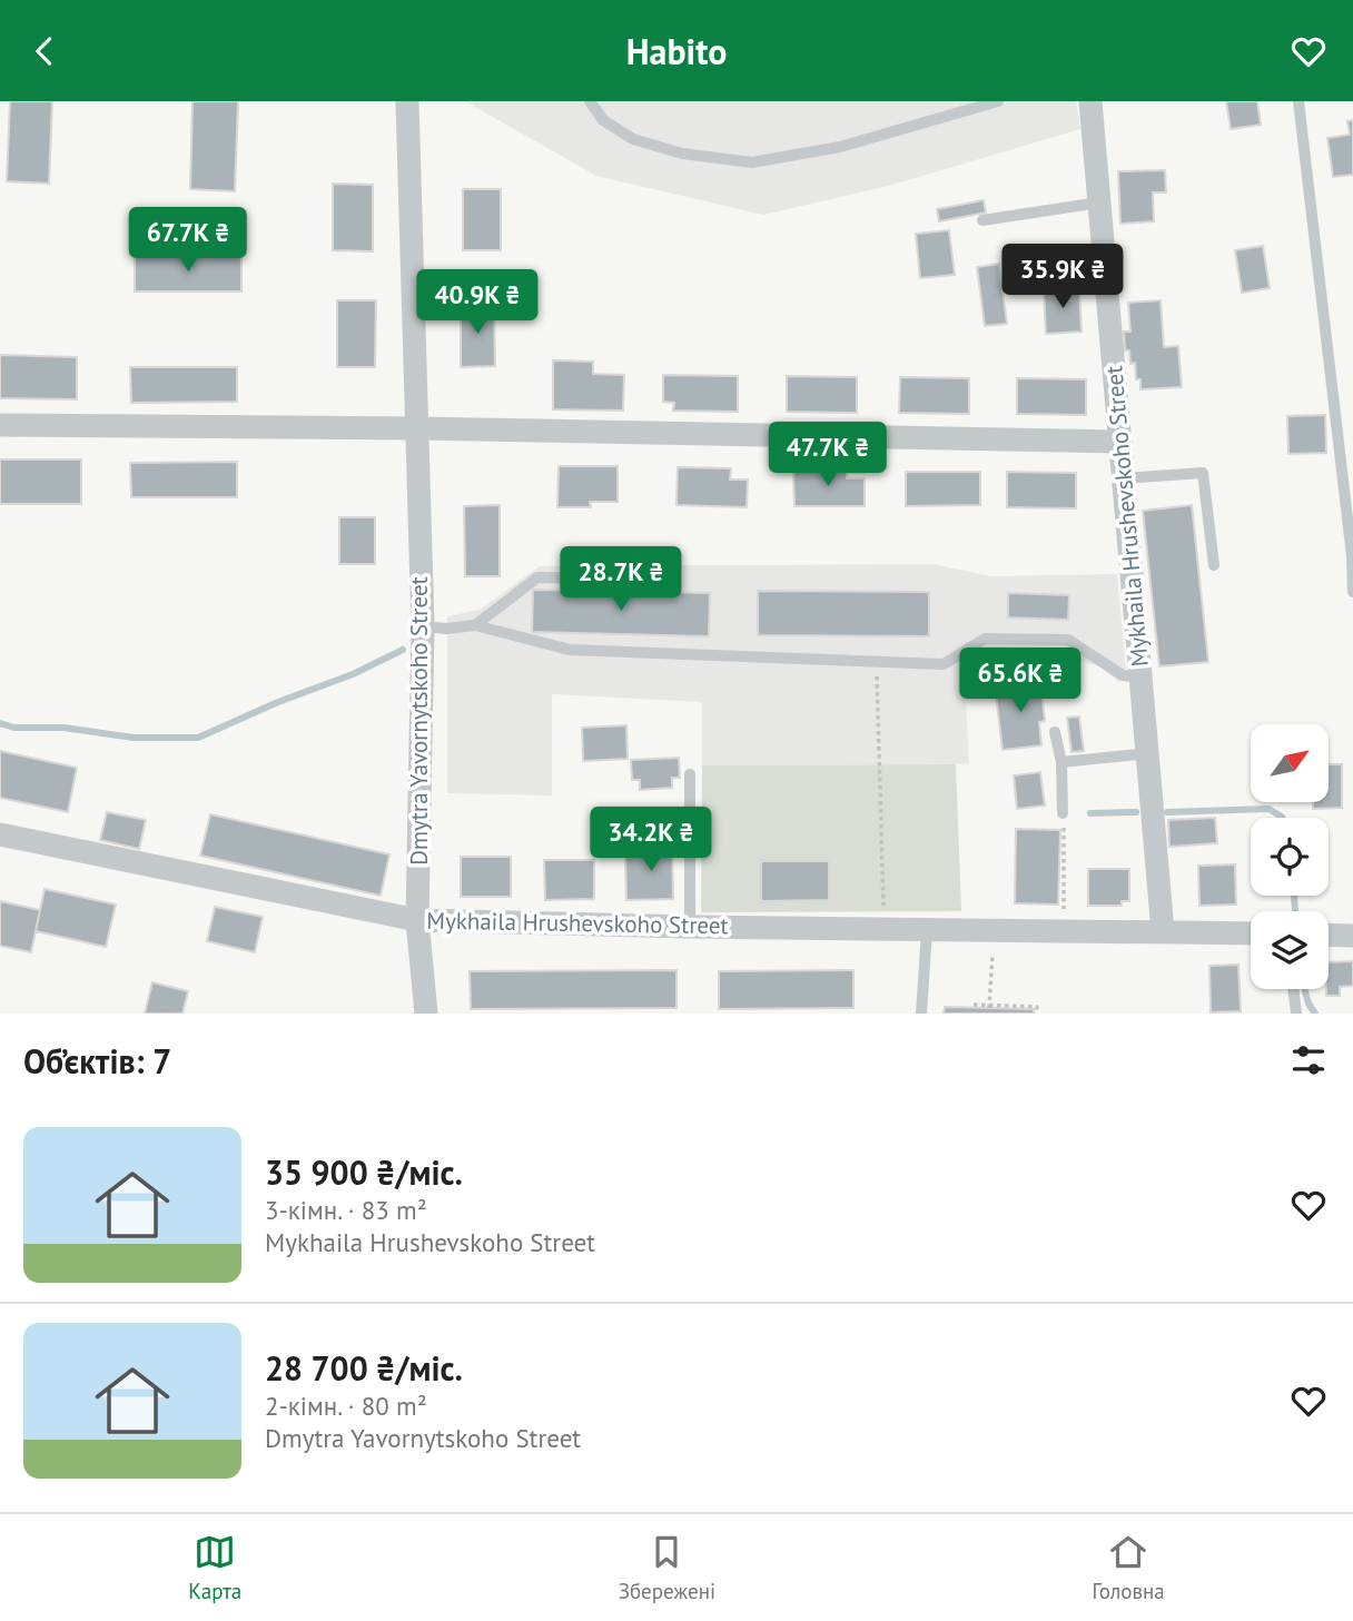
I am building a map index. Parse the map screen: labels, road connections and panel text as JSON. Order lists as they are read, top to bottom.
{
  "streets": {
    "street": ["Mykhaila Hrushevskoho Street", "Dmytra Yavornytskoho Street"]
  },
  "crossings": [
    ["Mykhaila Hrushevskoho Street", "Dmytra Yavornytskoho Street"]
  ],
  "north": "top right",
  "page": {
    "header": "Habito",
    "price": [
      "67.7K ₴",
      "35.9K ₴",
      "40.9K ₴",
      "47.7K ₴",
      "28.7K ₴",
      "65.6K ₴",
      "34.2K ₴"
    ],
    "heading": "Об’єктів: 7",
    "list": [
      {
        "name": "35 900 ₴/міс.",
        "note": "3-кімн. · 83 m² · Mykhaila Hrushevskoho Street"
      },
      {
        "name": "28 700 ₴/міс.",
        "note": "2-кімн. · 80 m² · Dmytra Yavornytskoho Street"
      }
    ],
    "tabs": ["Карта", "Збережені", "Головна"]
  }
}
